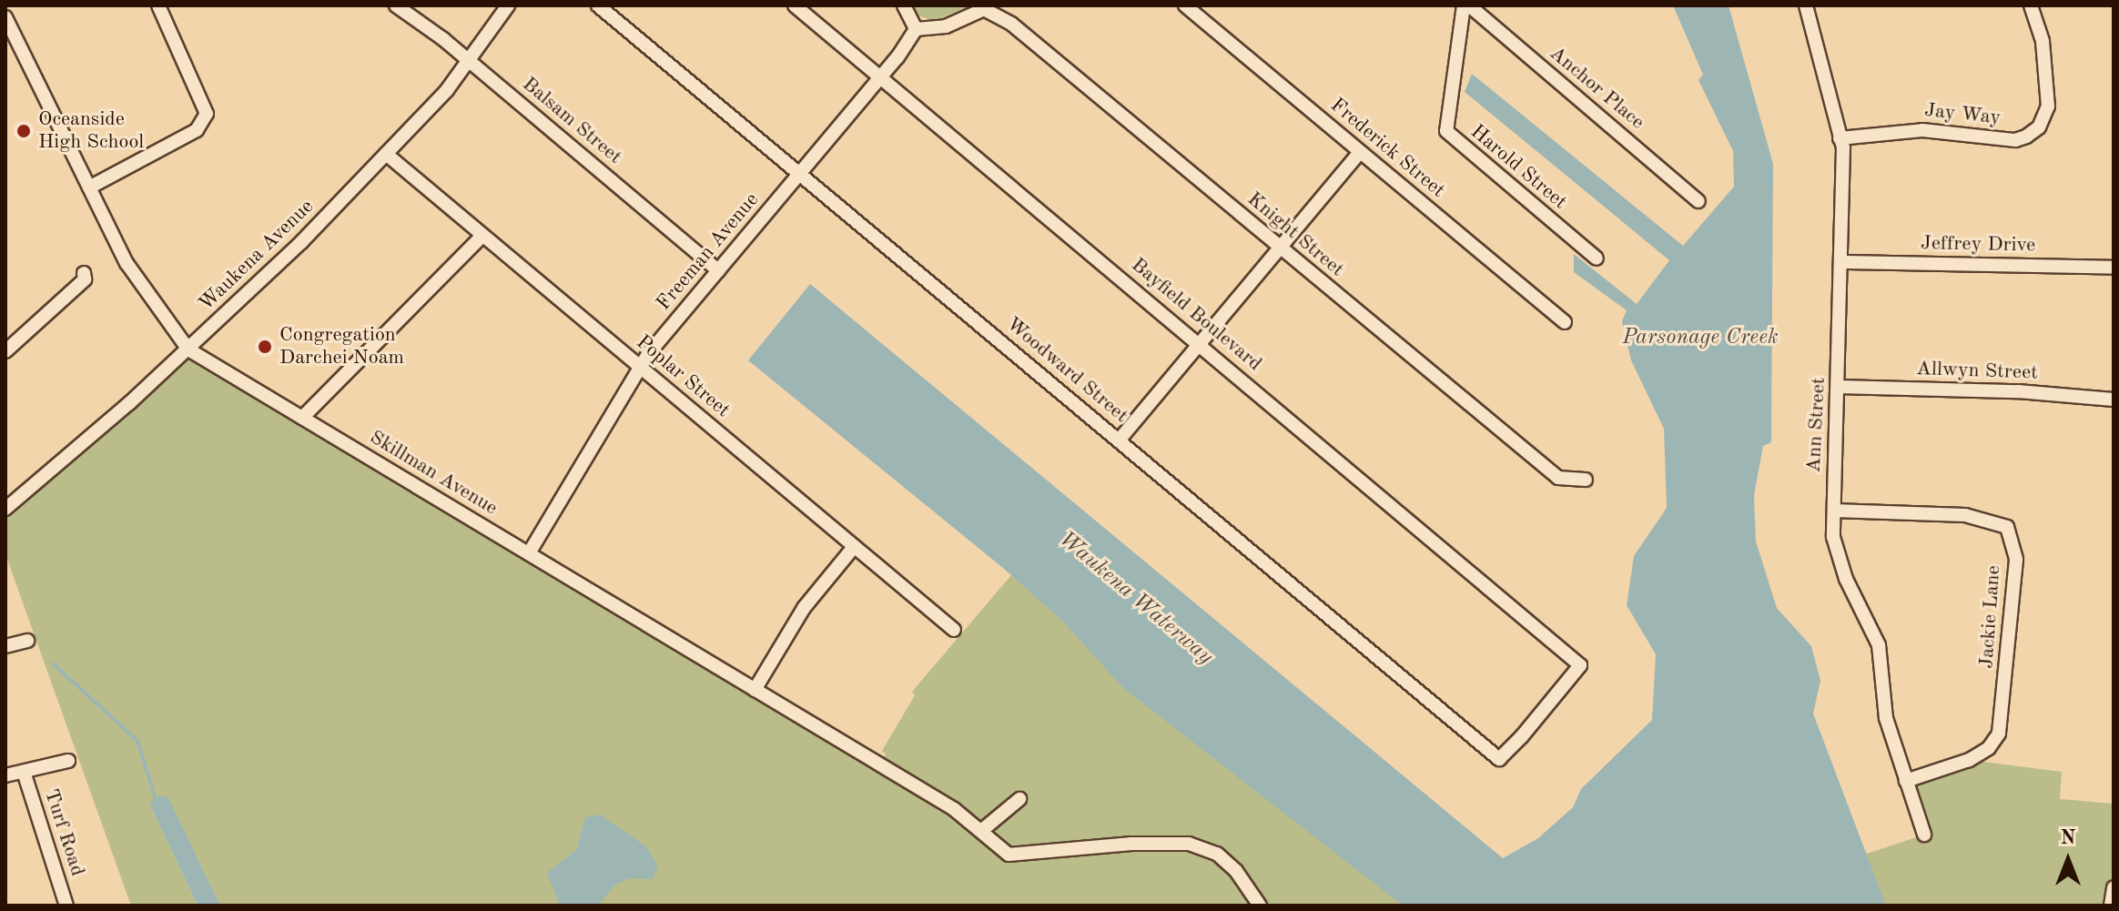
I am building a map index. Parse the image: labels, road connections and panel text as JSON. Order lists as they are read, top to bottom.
{
  "streets": {
    "street": [
      "Anchor Place",
      "Jay Way",
      "Balsam Street",
      "Frederick Street",
      "Harold Street",
      "Knight Street",
      "Jeffrey Drive",
      "Freeman Avenue",
      "Waukena Avenue",
      "Bayfield Boulevard",
      "Woodward Street",
      "Allwyn Street",
      "Poplar Street",
      "Ann Street",
      "Skillman Avenue",
      "Jackie Lane",
      "Turf Road"
    ]
  },
  "crossings": [
    ["Anchor Place", "Harold Street"],
    ["Jay Way", "Ann Street"],
    ["Balsam Street", "Freeman Avenue"],
    ["Balsam Street", "Waukena Avenue"],
    ["Jeffrey Drive", "Ann Street"],
    ["Freeman Avenue", "Bayfield Boulevard"],
    ["Freeman Avenue", "Woodward Street"],
    ["Freeman Avenue", "Poplar Street"],
    ["Freeman Avenue", "Skillman Avenue"],
    ["Waukena Avenue", "Poplar Street"],
    ["Waukena Avenue", "Skillman Avenue"],
    ["Bayfield Boulevard", "Woodward Street"],
    ["Allwyn Street", "Ann Street"],
    ["Ann Street", "Jackie Lane"]
  ],
  "water": ["Parsonage Creek", "Waukena Waterway"],
  "places": ["Oceanside High School", "Congregation Darchei Noam"],
  "north": "top"
}
